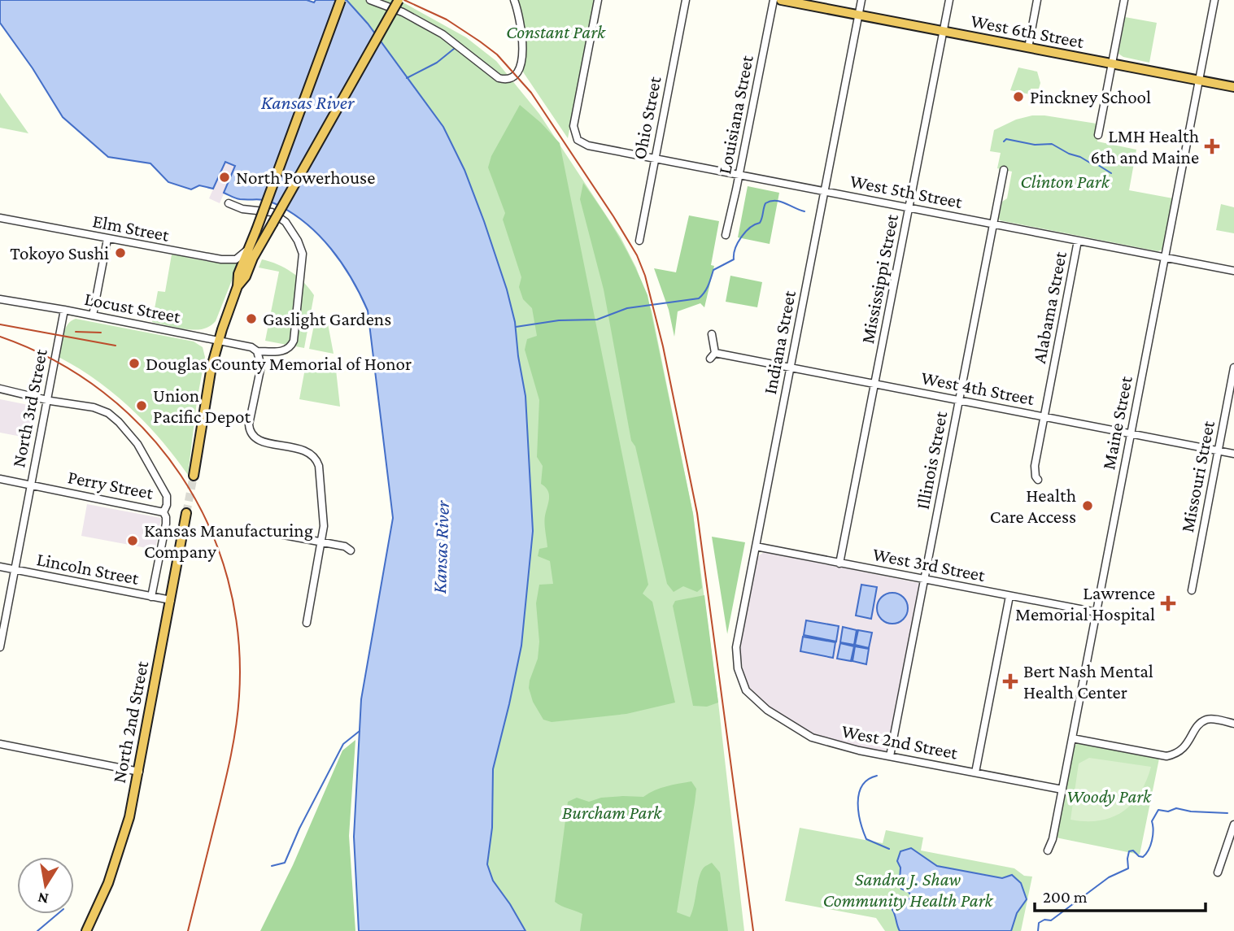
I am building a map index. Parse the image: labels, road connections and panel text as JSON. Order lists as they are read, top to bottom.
{
  "streets": {
    "highway": ["West 6th Street", "North 2nd Street"],
    "street": [
      "Louisiana Street",
      "Ohio Street",
      "West 5th Street",
      "Elm Street",
      "Mississippi Street",
      "Locust Street",
      "Alabama Street",
      "Indiana Street",
      "West 4th Street",
      "North 3rd Street",
      "Maine Street",
      "Illinois Street",
      "Missouri Street",
      "Perry Street",
      "West 3rd Street",
      "Lincoln Street",
      "West 2nd Street"
    ]
  },
  "crossings": [
    ["West 6th Street", "Mississippi Street"],
    ["West 6th Street", "Indiana Street"],
    ["West 6th Street", "Maine Street"],
    ["Louisiana Street", "West 5th Street"],
    ["Ohio Street", "West 5th Street"],
    ["West 5th Street", "Mississippi Street"],
    ["West 5th Street", "Alabama Street"],
    ["West 5th Street", "Indiana Street"],
    ["West 5th Street", "Maine Street"],
    ["West 5th Street", "Illinois Street"],
    ["Mississippi Street", "West 4th Street"],
    ["Mississippi Street", "West 3rd Street"],
    ["Locust Street", "North 3rd Street"],
    ["Alabama Street", "West 4th Street"],
    ["Indiana Street", "West 4th Street"],
    ["Indiana Street", "West 3rd Street"],
    ["Indiana Street", "West 2nd Street"],
    ["West 4th Street", "Maine Street"],
    ["West 4th Street", "Illinois Street"],
    ["West 4th Street", "Missouri Street"],
    ["North 3rd Street", "Perry Street"],
    ["North 3rd Street", "Lincoln Street"],
    ["Maine Street", "West 3rd Street"],
    ["Maine Street", "West 2nd Street"],
    ["Illinois Street", "West 3rd Street"],
    ["Illinois Street", "West 2nd Street"],
    ["Perry Street", "Lincoln Street"],
    ["Lincoln Street", "North 2nd Street"]
  ],
  "water": ["Kansas River"],
  "parks": [
    "Constant Park",
    "Clinton Park",
    "Woody Park",
    "Burcham Park",
    "Sandra J. Shaw Community Health Park"
  ],
  "places": {
    "other": [
      "Pinckney School",
      "North Powerhouse",
      "Tokoyo Sushi",
      "Gaslight Gardens",
      "Douglas County Memorial of Honor",
      "Union Pacific Depot",
      "Health Care Access",
      "Kansas Manufacturing Company"
    ],
    "health": ["LMH Health 6th and Maine", "Lawrence Memorial Hospital", "Bert Nash Mental Health Center"]
  },
  "scale_bar": "200 m",
  "north": "bottom"
}
